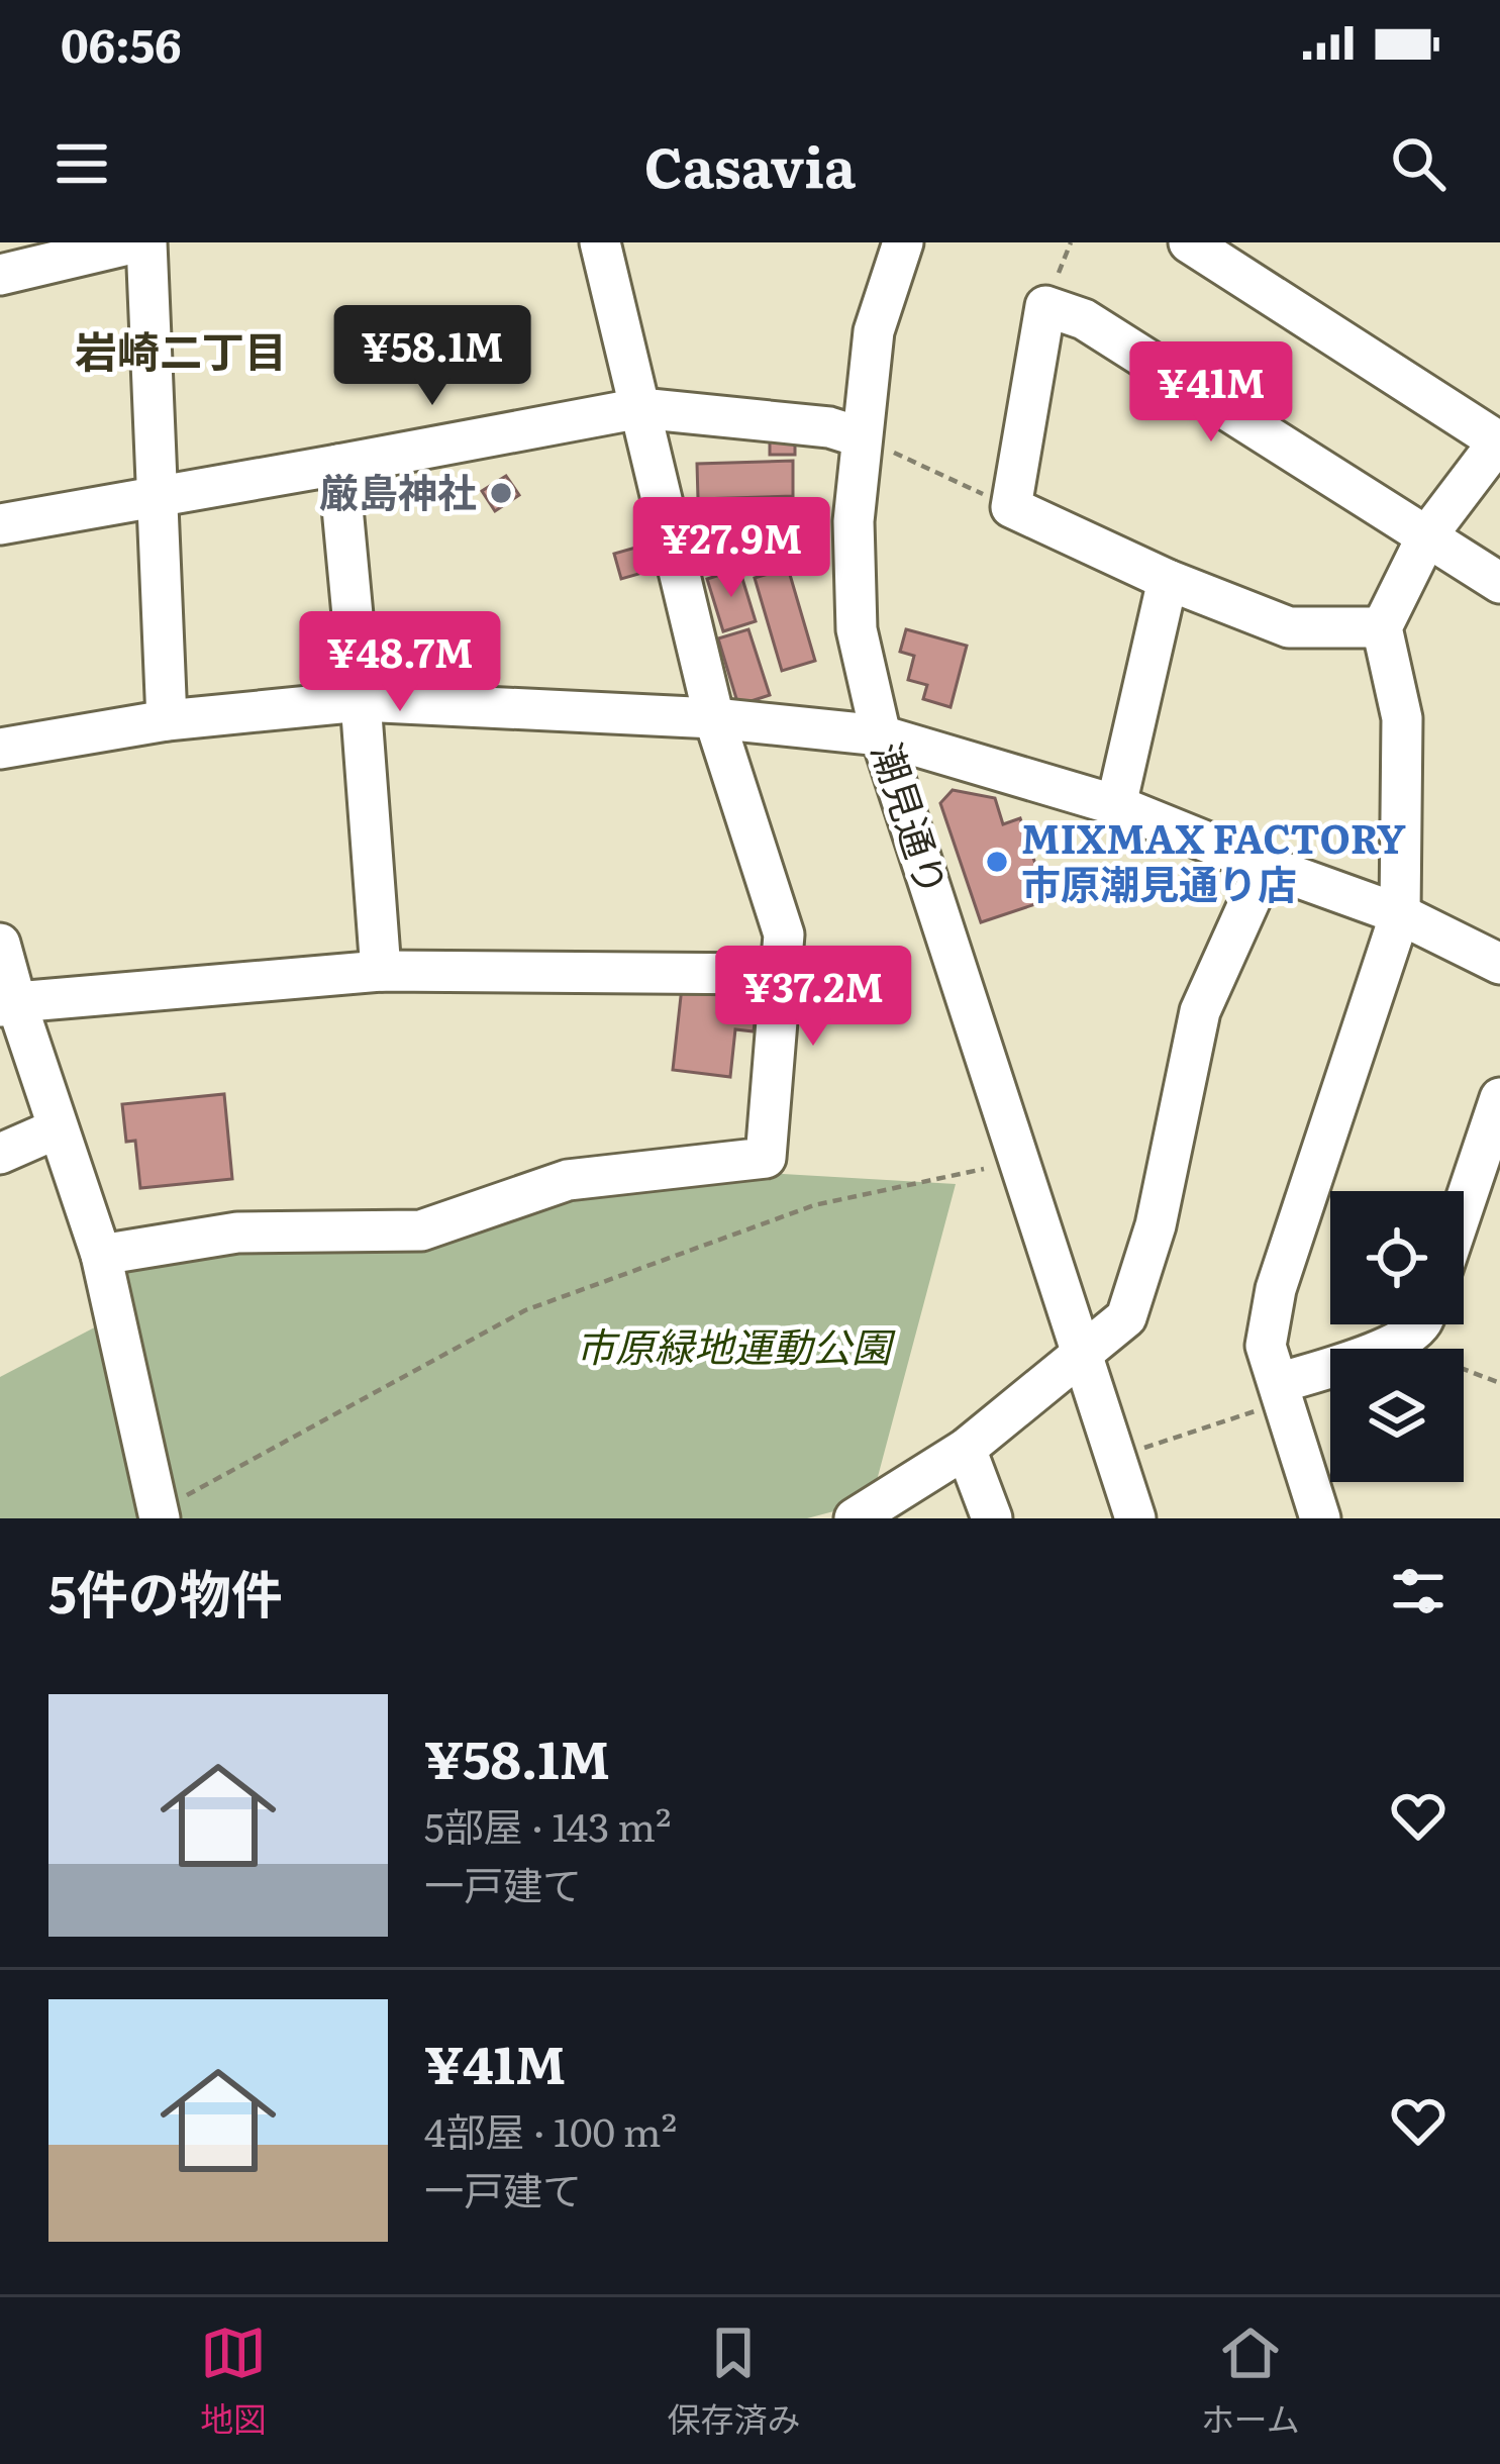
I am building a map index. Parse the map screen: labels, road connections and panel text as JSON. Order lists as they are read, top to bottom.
{
  "streets": {
    "street": ["潮見通り"]
  },
  "districts": ["岩崎二丁目"],
  "parks": ["市原緑地運動公園"],
  "places": ["厳島神社", "MIXMAX FACTORY 市原潮見通り店"],
  "page": {
    "status": "06:56",
    "header": "Casavia",
    "price": [
      "¥58.1M",
      "¥41M",
      "¥27.9M",
      "¥48.7M",
      "¥37.2M"
    ],
    "heading": "5件の物件",
    "list": [
      {
        "name": "¥58.1M",
        "note": "5部屋 · 143 m² · 一戸建て"
      },
      {
        "name": "¥41M",
        "note": "4部屋 · 100 m² · 一戸建て"
      }
    ],
    "tabs": ["地図", "保存済み", "ホーム"]
  }
}
